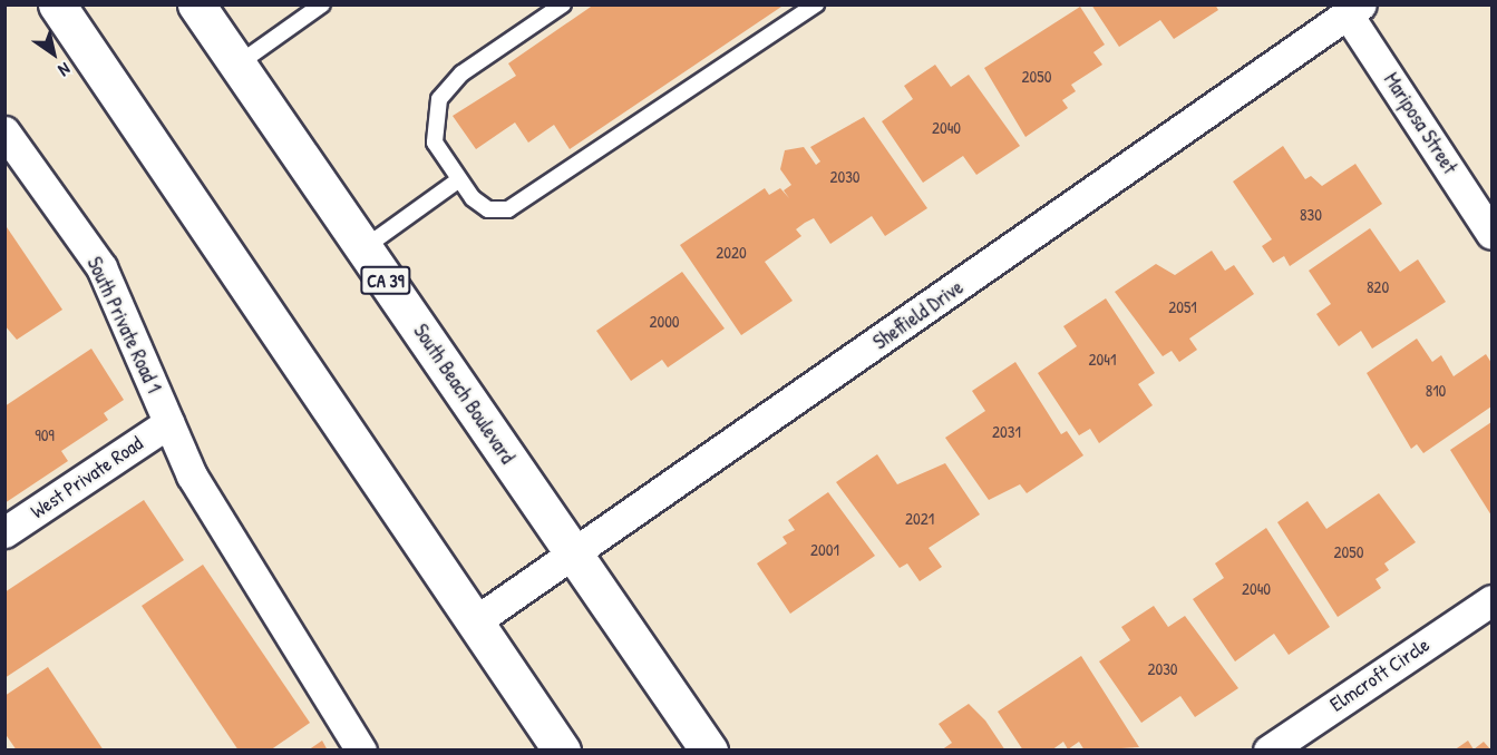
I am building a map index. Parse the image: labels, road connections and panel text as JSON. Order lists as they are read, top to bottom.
{
  "streets": {
    "main road": ["CA 39", "South Beach Boulevard"],
    "street": [
      "Mariposa Street",
      "Sheffield Drive",
      "South Private Road 1",
      "West Private Road",
      "Elmcroft Circle"
    ]
  },
  "crossings": [
    ["Mariposa Street", "Sheffield Drive"],
    ["Sheffield Drive", "South Beach Boulevard"],
    ["South Private Road 1", "West Private Road"]
  ],
  "house_numbers": [
    "2050",
    "2040",
    "2030",
    "830",
    "2020",
    "820",
    "2051",
    "2000",
    "2041",
    "810",
    "2031",
    "909",
    "2021",
    "2001",
    "2050",
    "2040",
    "2030"
  ],
  "north": "bottom right"
}
